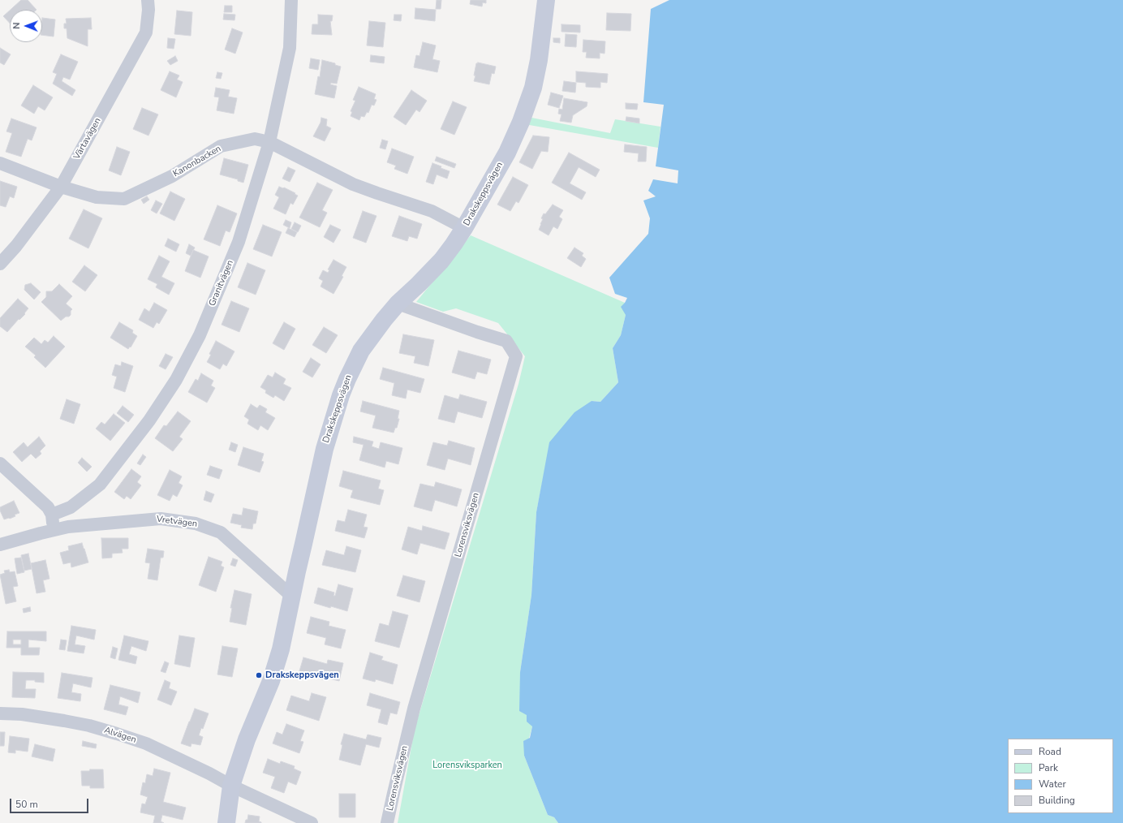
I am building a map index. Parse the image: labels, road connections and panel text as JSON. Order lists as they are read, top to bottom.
{
  "streets": {
    "street": [
      "Värtavägen",
      "Kanonbacken",
      "Drakskeppsvägen",
      "Granitvägen",
      "Vretvägen",
      "Lorensviksvägen",
      "Alvägen"
    ]
  },
  "crossings": [
    ["Värtavägen", "Kanonbacken"],
    ["Kanonbacken", "Drakskeppsvägen"],
    ["Kanonbacken", "Granitvägen"],
    ["Drakskeppsvägen", "Vretvägen"],
    ["Drakskeppsvägen", "Lorensviksvägen"],
    ["Drakskeppsvägen", "Alvägen"]
  ],
  "parks": ["Lorensviksparken"],
  "places": ["Drakskeppsvägen"],
  "legend": [
    "Road",
    "Park",
    "Water",
    "Building"
  ],
  "scale_bar": "50 m",
  "north": "left"
}
